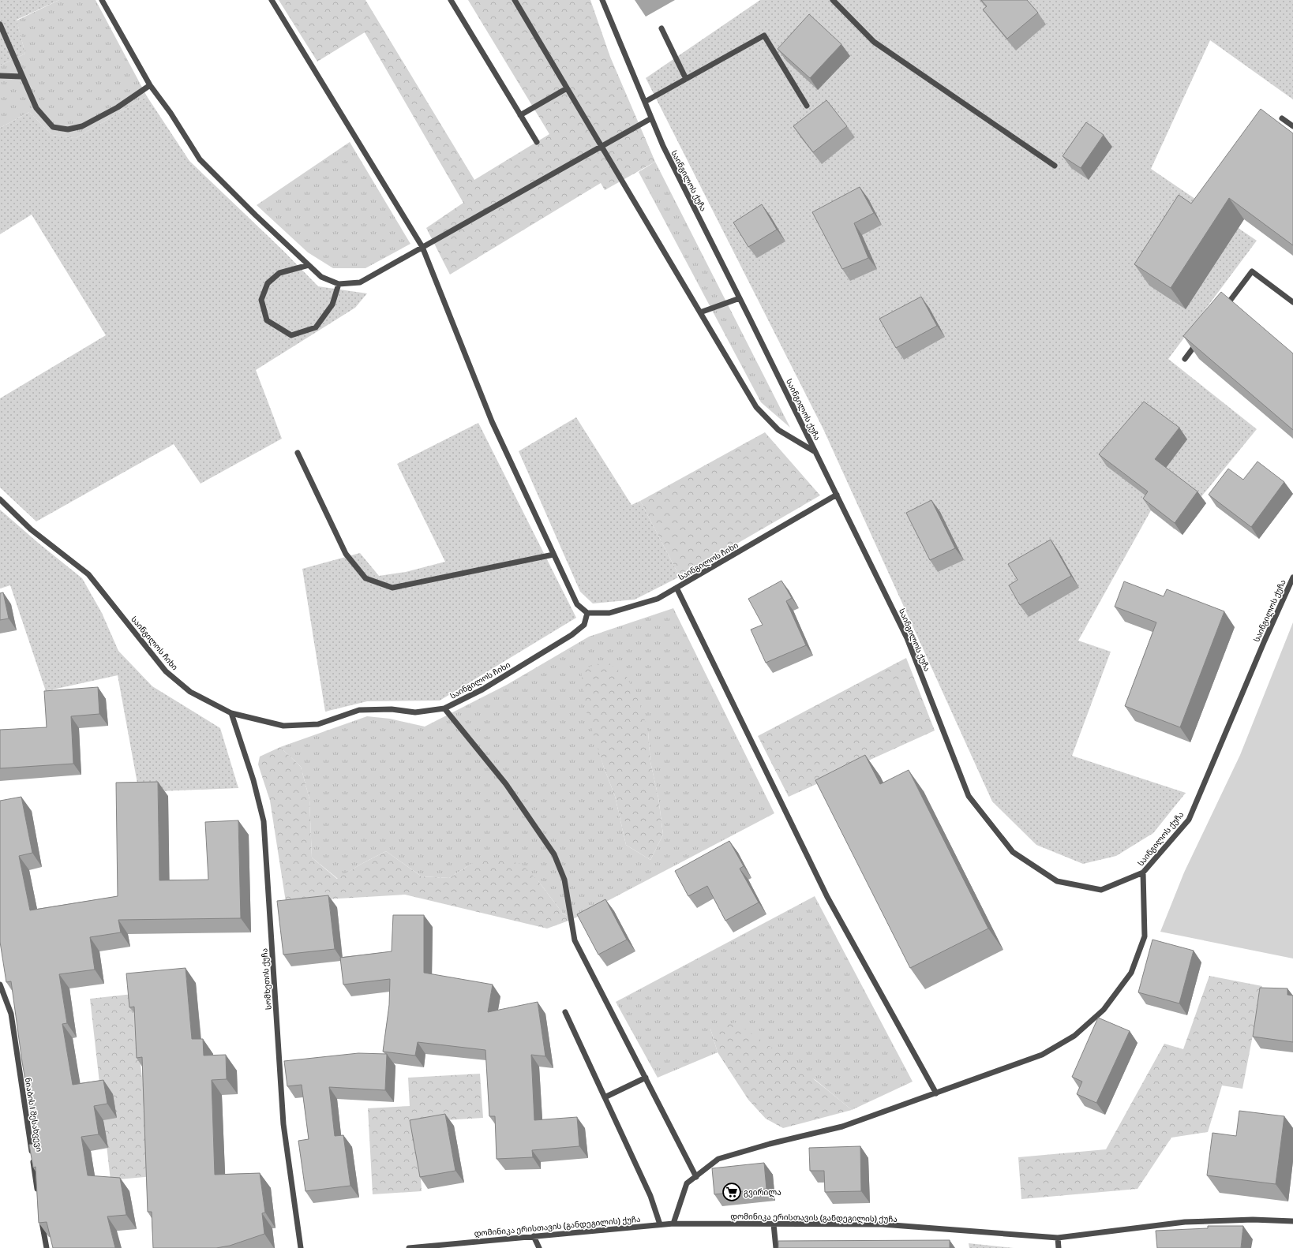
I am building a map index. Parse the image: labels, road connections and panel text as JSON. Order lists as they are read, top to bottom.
{
  "streets": {
    "street": [
      "საინგილოს ქუჩა",
      "საინგილოს ჩიხი",
      "სომხეთის ქუჩა",
      "ნიაბის I შესახვევი",
      "დომინიკა ერისთავის (განდეგილის) ქუჩა"
    ]
  },
  "crossings": [
    ["საინგილოს ქუჩა", "საინგილოს ჩიხი"],
    ["საინგილოს ჩიხი", "სომხეთის ქუჩა"]
  ],
  "places": {
    "supermarket": ["გვირილა"]
  }
}
